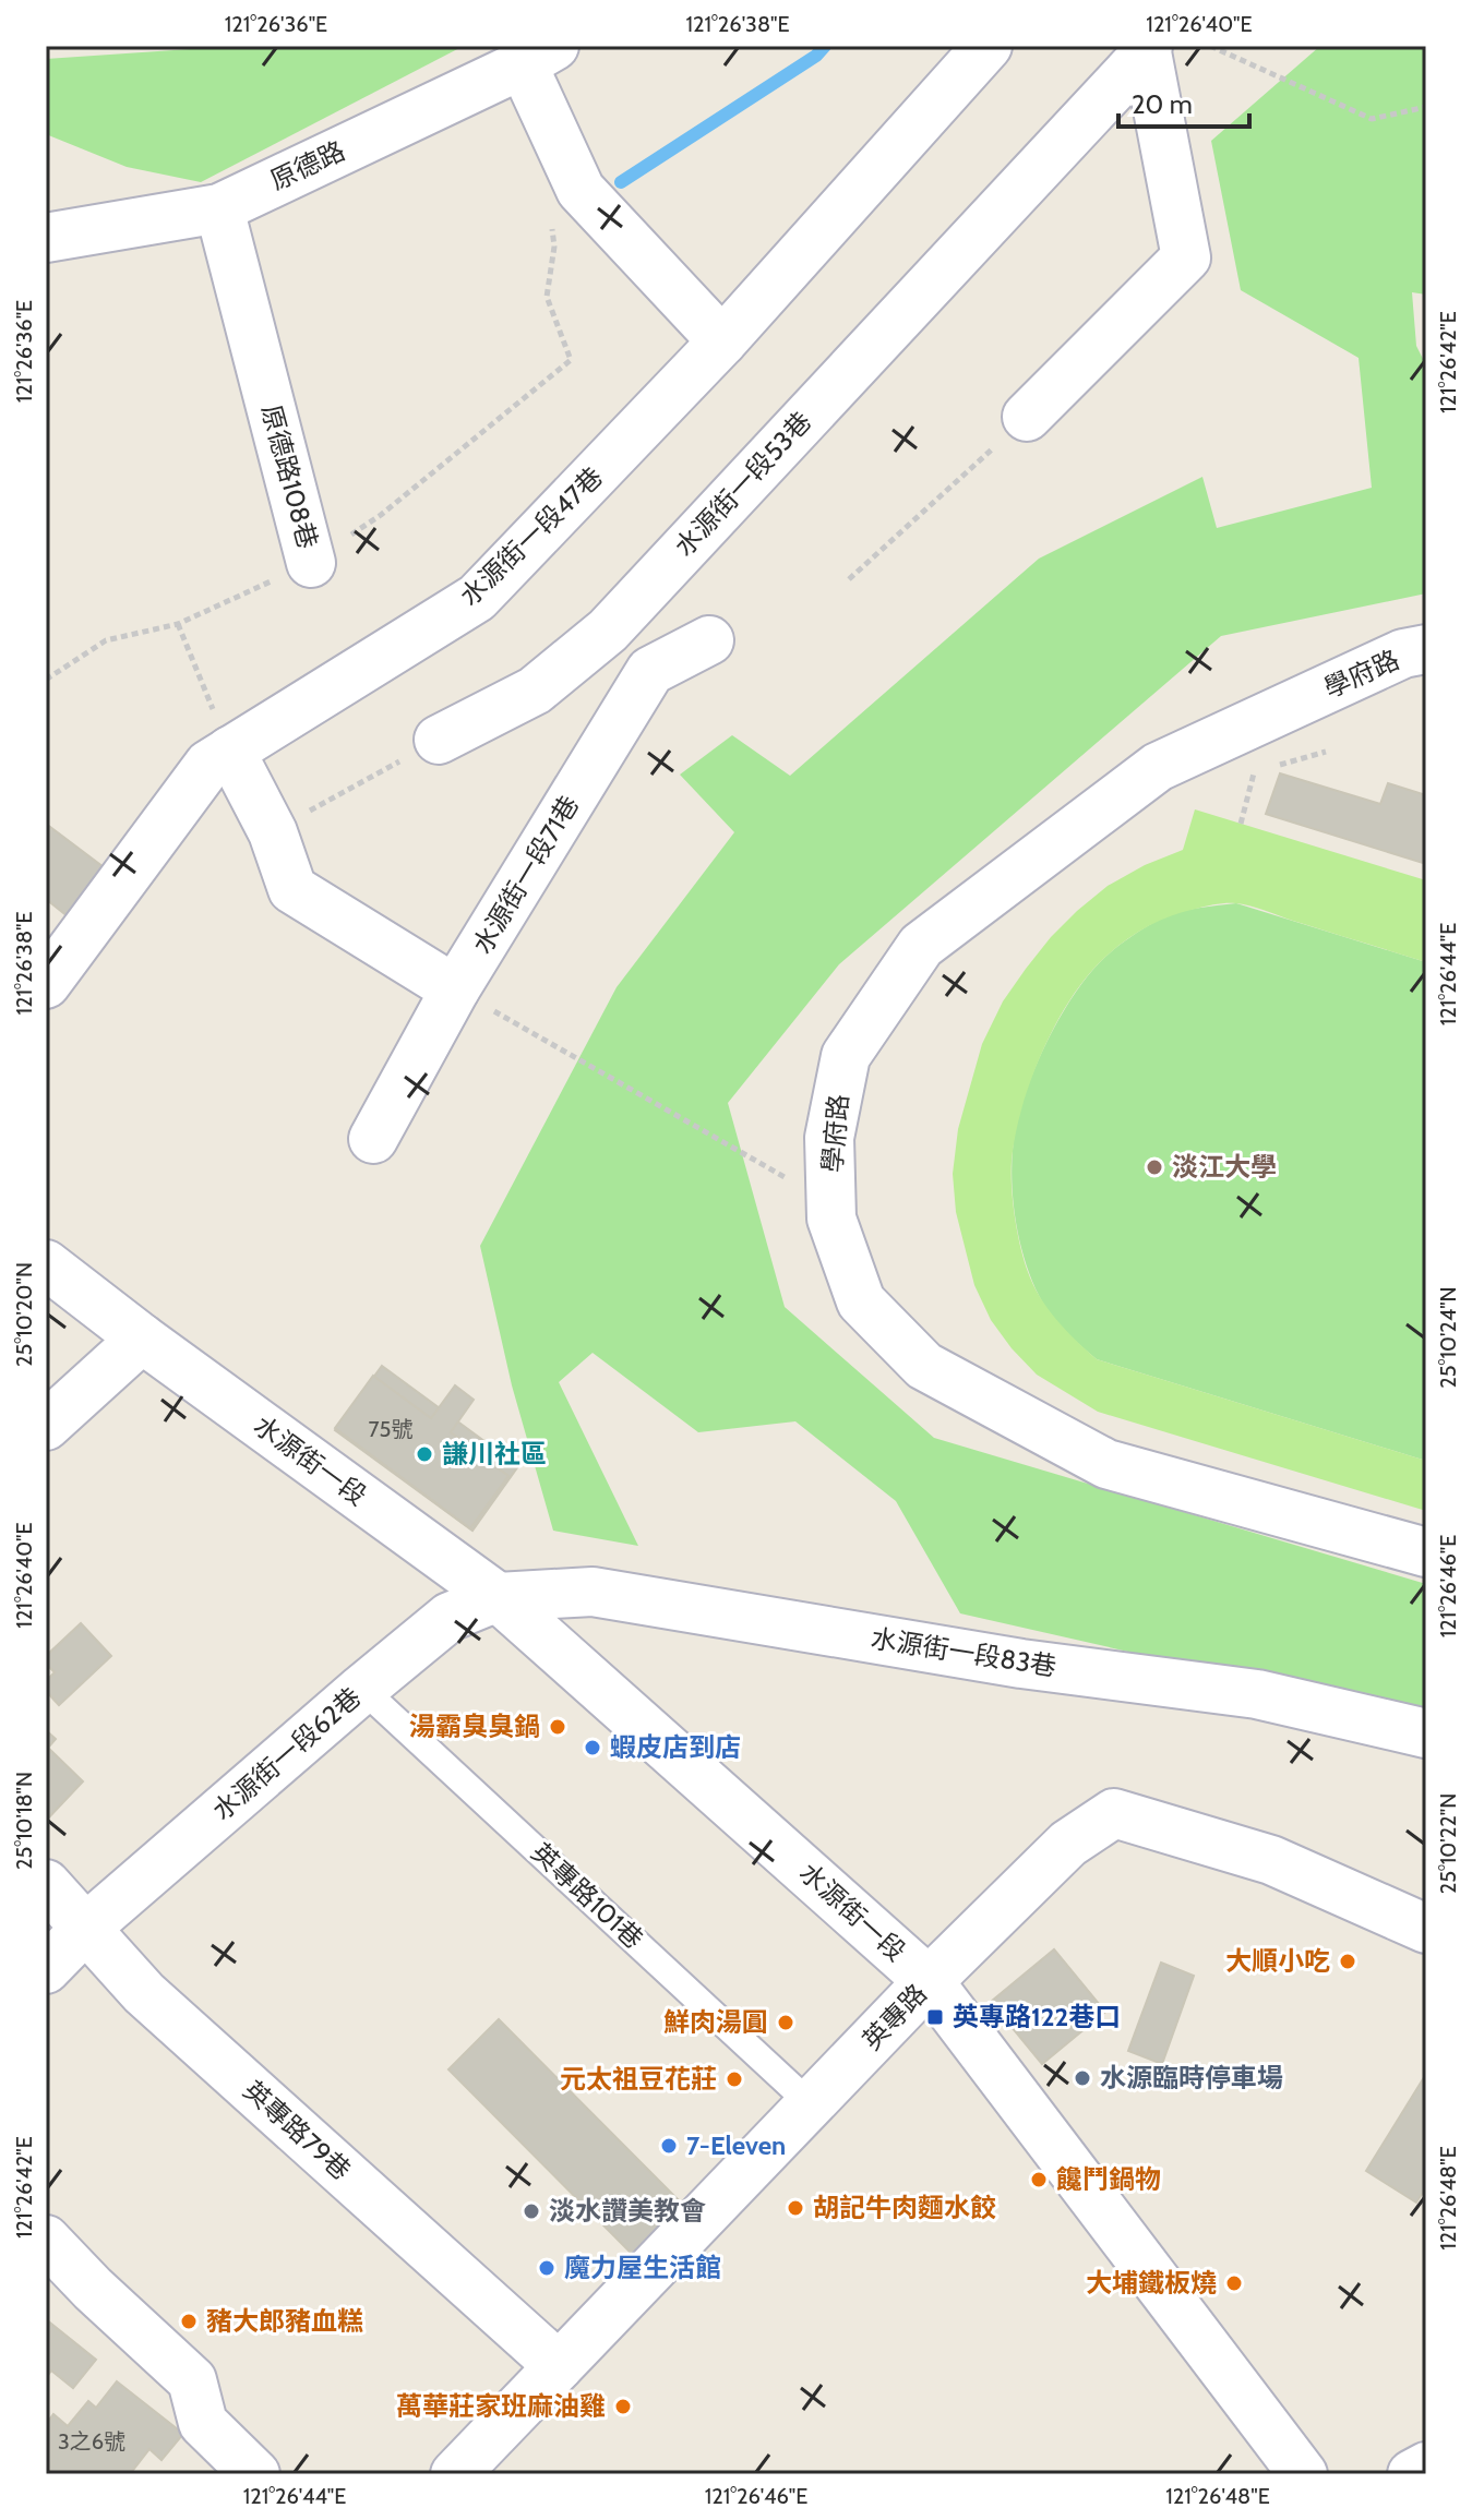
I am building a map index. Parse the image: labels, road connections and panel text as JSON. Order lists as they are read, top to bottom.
{
  "streets": {
    "street": [
      "原德路",
      "原德路108巷",
      "水源街一段53巷",
      "水源街一段47巷",
      "學府路",
      "水源街一段71巷",
      "水源街一段",
      "水源街一段83巷",
      "水源街一段62巷",
      "英專路",
      "英專路79巷"
    ],
    "lane": ["英專路101巷"]
  },
  "crossings": [
    ["原德路", "原德路108巷"],
    ["水源街一段", "水源街一段83巷"],
    ["水源街一段", "水源街一段62巷"],
    ["水源街一段", "英專路"],
    ["水源街一段83巷", "水源街一段62巷"],
    ["水源街一段62巷", "英專路101巷"],
    ["水源街一段62巷", "英專路79巷"],
    ["英專路101巷", "英專路"],
    ["英專路", "英專路79巷"]
  ],
  "places": {
    "other": [
      "淡江大學",
      "謙川社區",
      "湯霸臭臭鍋",
      "蝦皮店到店",
      "大順小吃",
      "鮮肉湯圓",
      "水源臨時停車場",
      "元太祖豆花莊",
      "7-Eleven",
      "饞鬥鍋物",
      "胡記牛肉麵水餃",
      "淡水讚美教會",
      "魔力屋生活館",
      "大埔鐵板燒",
      "豬大郎豬血糕",
      "萬華莊家班麻油雞"
    ],
    "transit": ["英專路122巷口"]
  },
  "house_numbers": ["75號", "3之6號"],
  "scale_bar": "20 m",
  "coordinates": [
    "121°26'36\"E",
    "121°26'38\"E",
    "121°26'40\"E",
    "121°26'42\"E",
    "121°26'44\"E",
    "25°10'20\"N",
    "25°10'24\"N",
    "121°26'46\"E",
    "25°10'18\"N",
    "25°10'22\"N",
    "121°26'48\"E"
  ]
}
